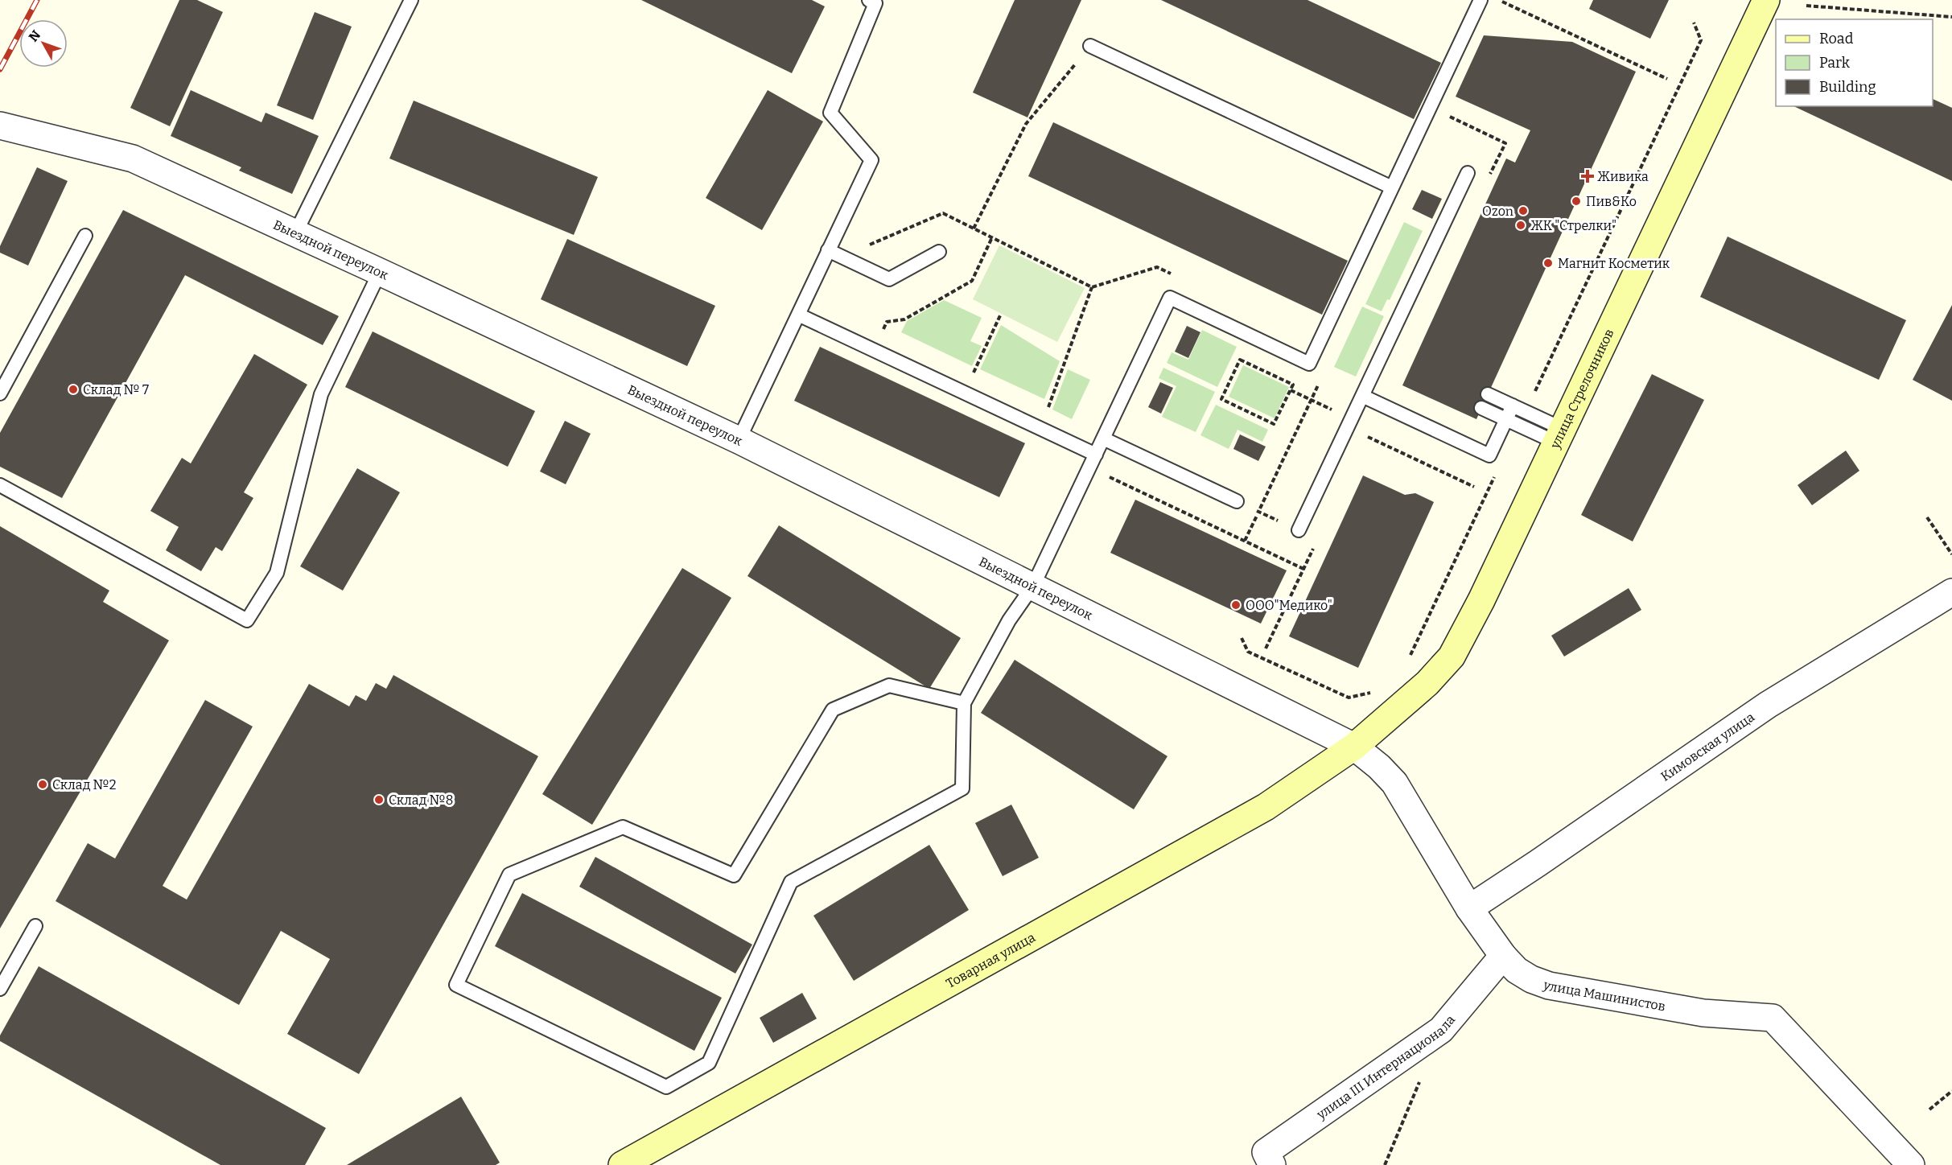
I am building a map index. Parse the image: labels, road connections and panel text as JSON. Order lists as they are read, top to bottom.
{
  "streets": {
    "main road": ["улица Стрелочников", "Товарная улица"],
    "street": [
      "Выездной переулок",
      "Кимовская улица",
      "улица Машинистов",
      "улица III Интернационала"
    ]
  },
  "crossings": [
    ["Выездной переулок", "улица Стрелочников"],
    ["Выездной переулок", "Товарная улица"],
    ["Выездной переулок", "улица Машинистов"],
    ["улица Стрелочников", "Товарная улица"],
    ["улица Стрелочников", "улица Машинистов"],
    ["Кимовская улица", "улица Машинистов"],
    ["Товарная улица", "улица Машинистов"],
    ["улица Машинистов", "улица III Интернационала"]
  ],
  "places": {
    "health": ["Живика"],
    "other": [
      "Пив&Ко",
      "Ozon",
      "ЖК \"Стрелки\"",
      "Магнит Косметик",
      "Склад № 7",
      "ООО\"Медико\"",
      "Склад №2",
      "Склад №8"
    ]
  },
  "legend": ["Road", "Park", "Building"],
  "north": "top left"
}
